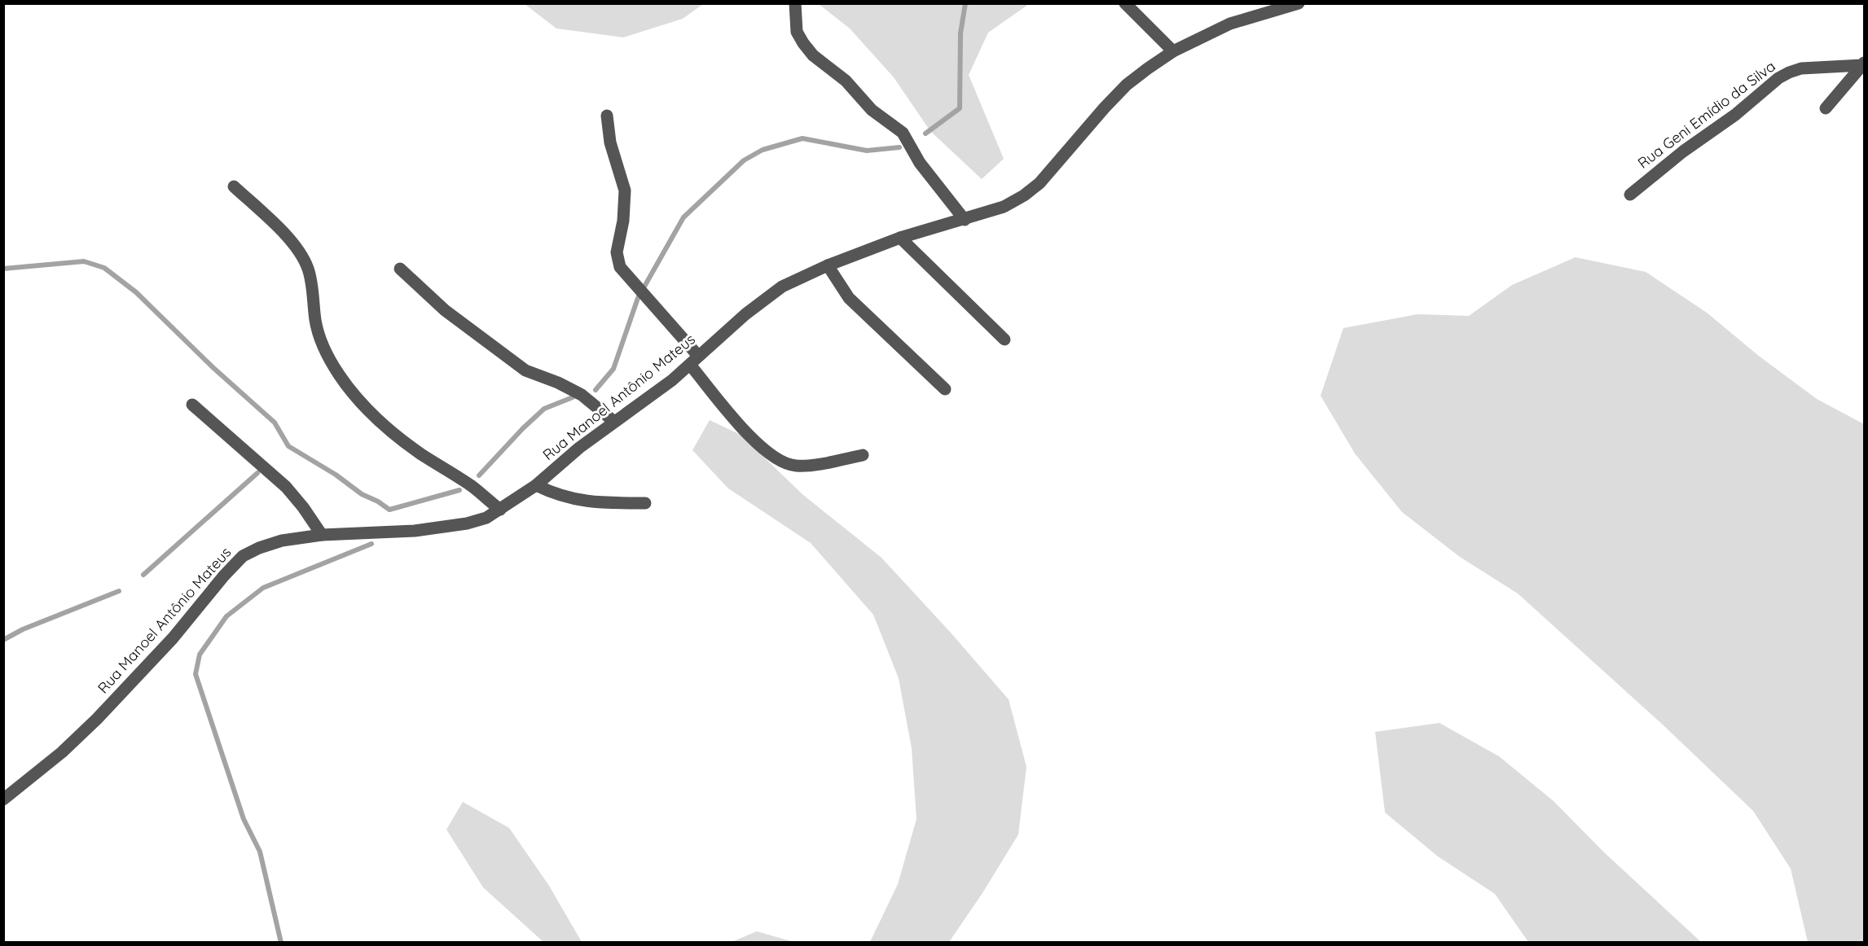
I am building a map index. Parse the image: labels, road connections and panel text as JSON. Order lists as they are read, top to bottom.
{
  "streets": {
    "street": ["Rua Geni Emídio da Silva", "Rua Manoel Antônio Mateus"]
  }
}
